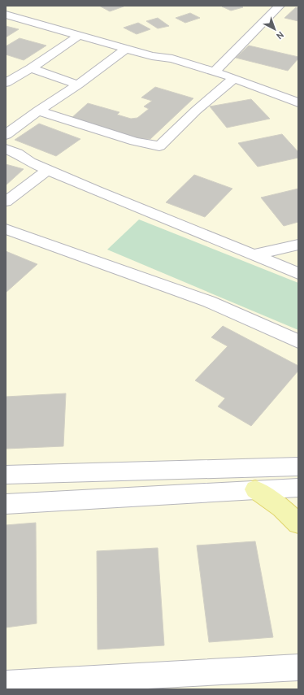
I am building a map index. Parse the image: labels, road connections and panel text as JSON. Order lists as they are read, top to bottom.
{
  "north": "bottom right"
}
